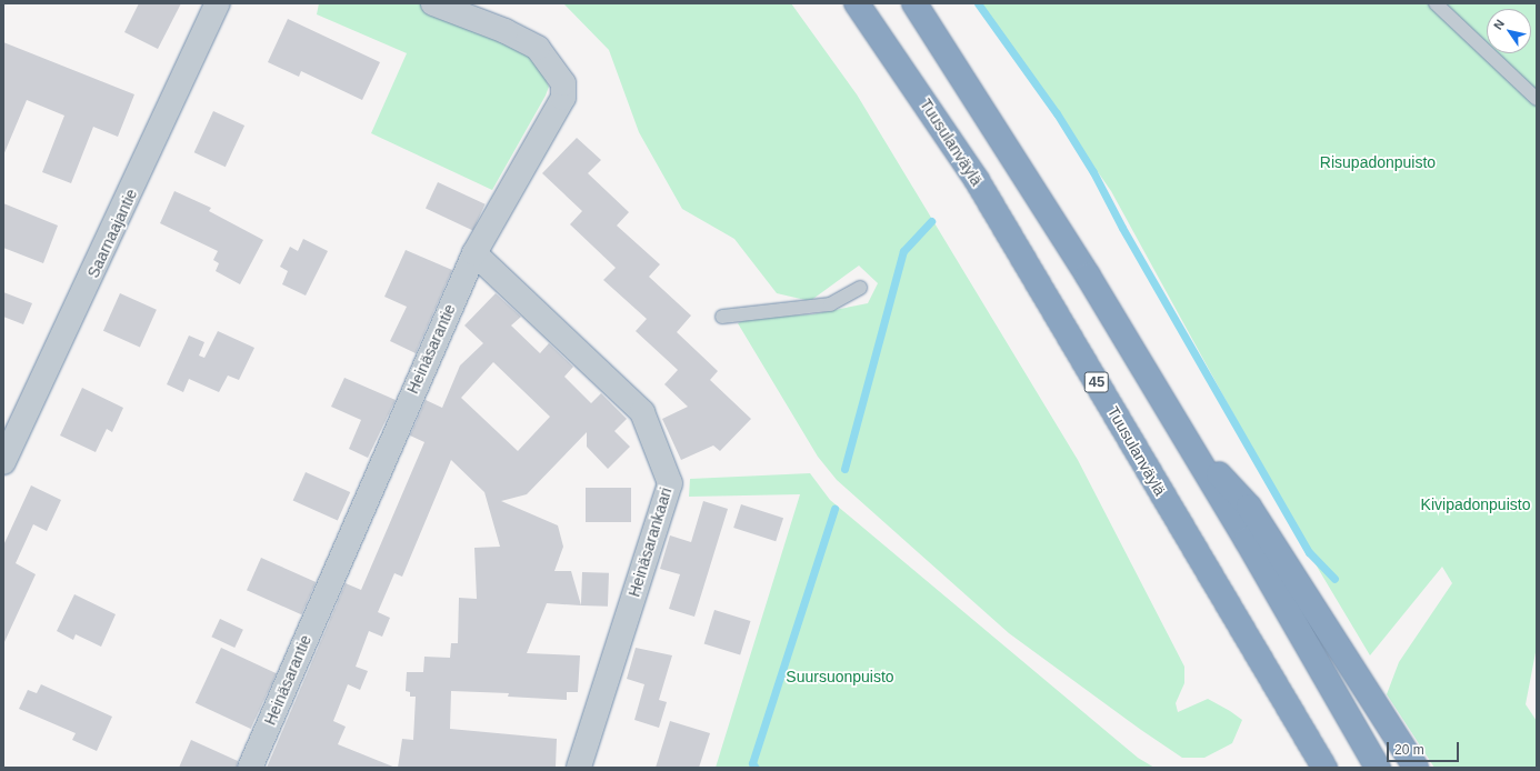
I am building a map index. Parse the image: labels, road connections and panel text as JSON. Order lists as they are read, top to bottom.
{
  "streets": {
    "highway": ["Tuusulanväylä", "45"],
    "street": ["Saarnaajantie", "Heinäsarantie", "Heinäsarankaari"]
  },
  "crossings": [
    ["Heinäsarantie", "Heinäsarankaari"]
  ],
  "parks": ["Risupadonpuisto", "Kivipadonpuisto", "Suursuonpuisto"],
  "scale_bar": "20 m",
  "north": "top left"
}
